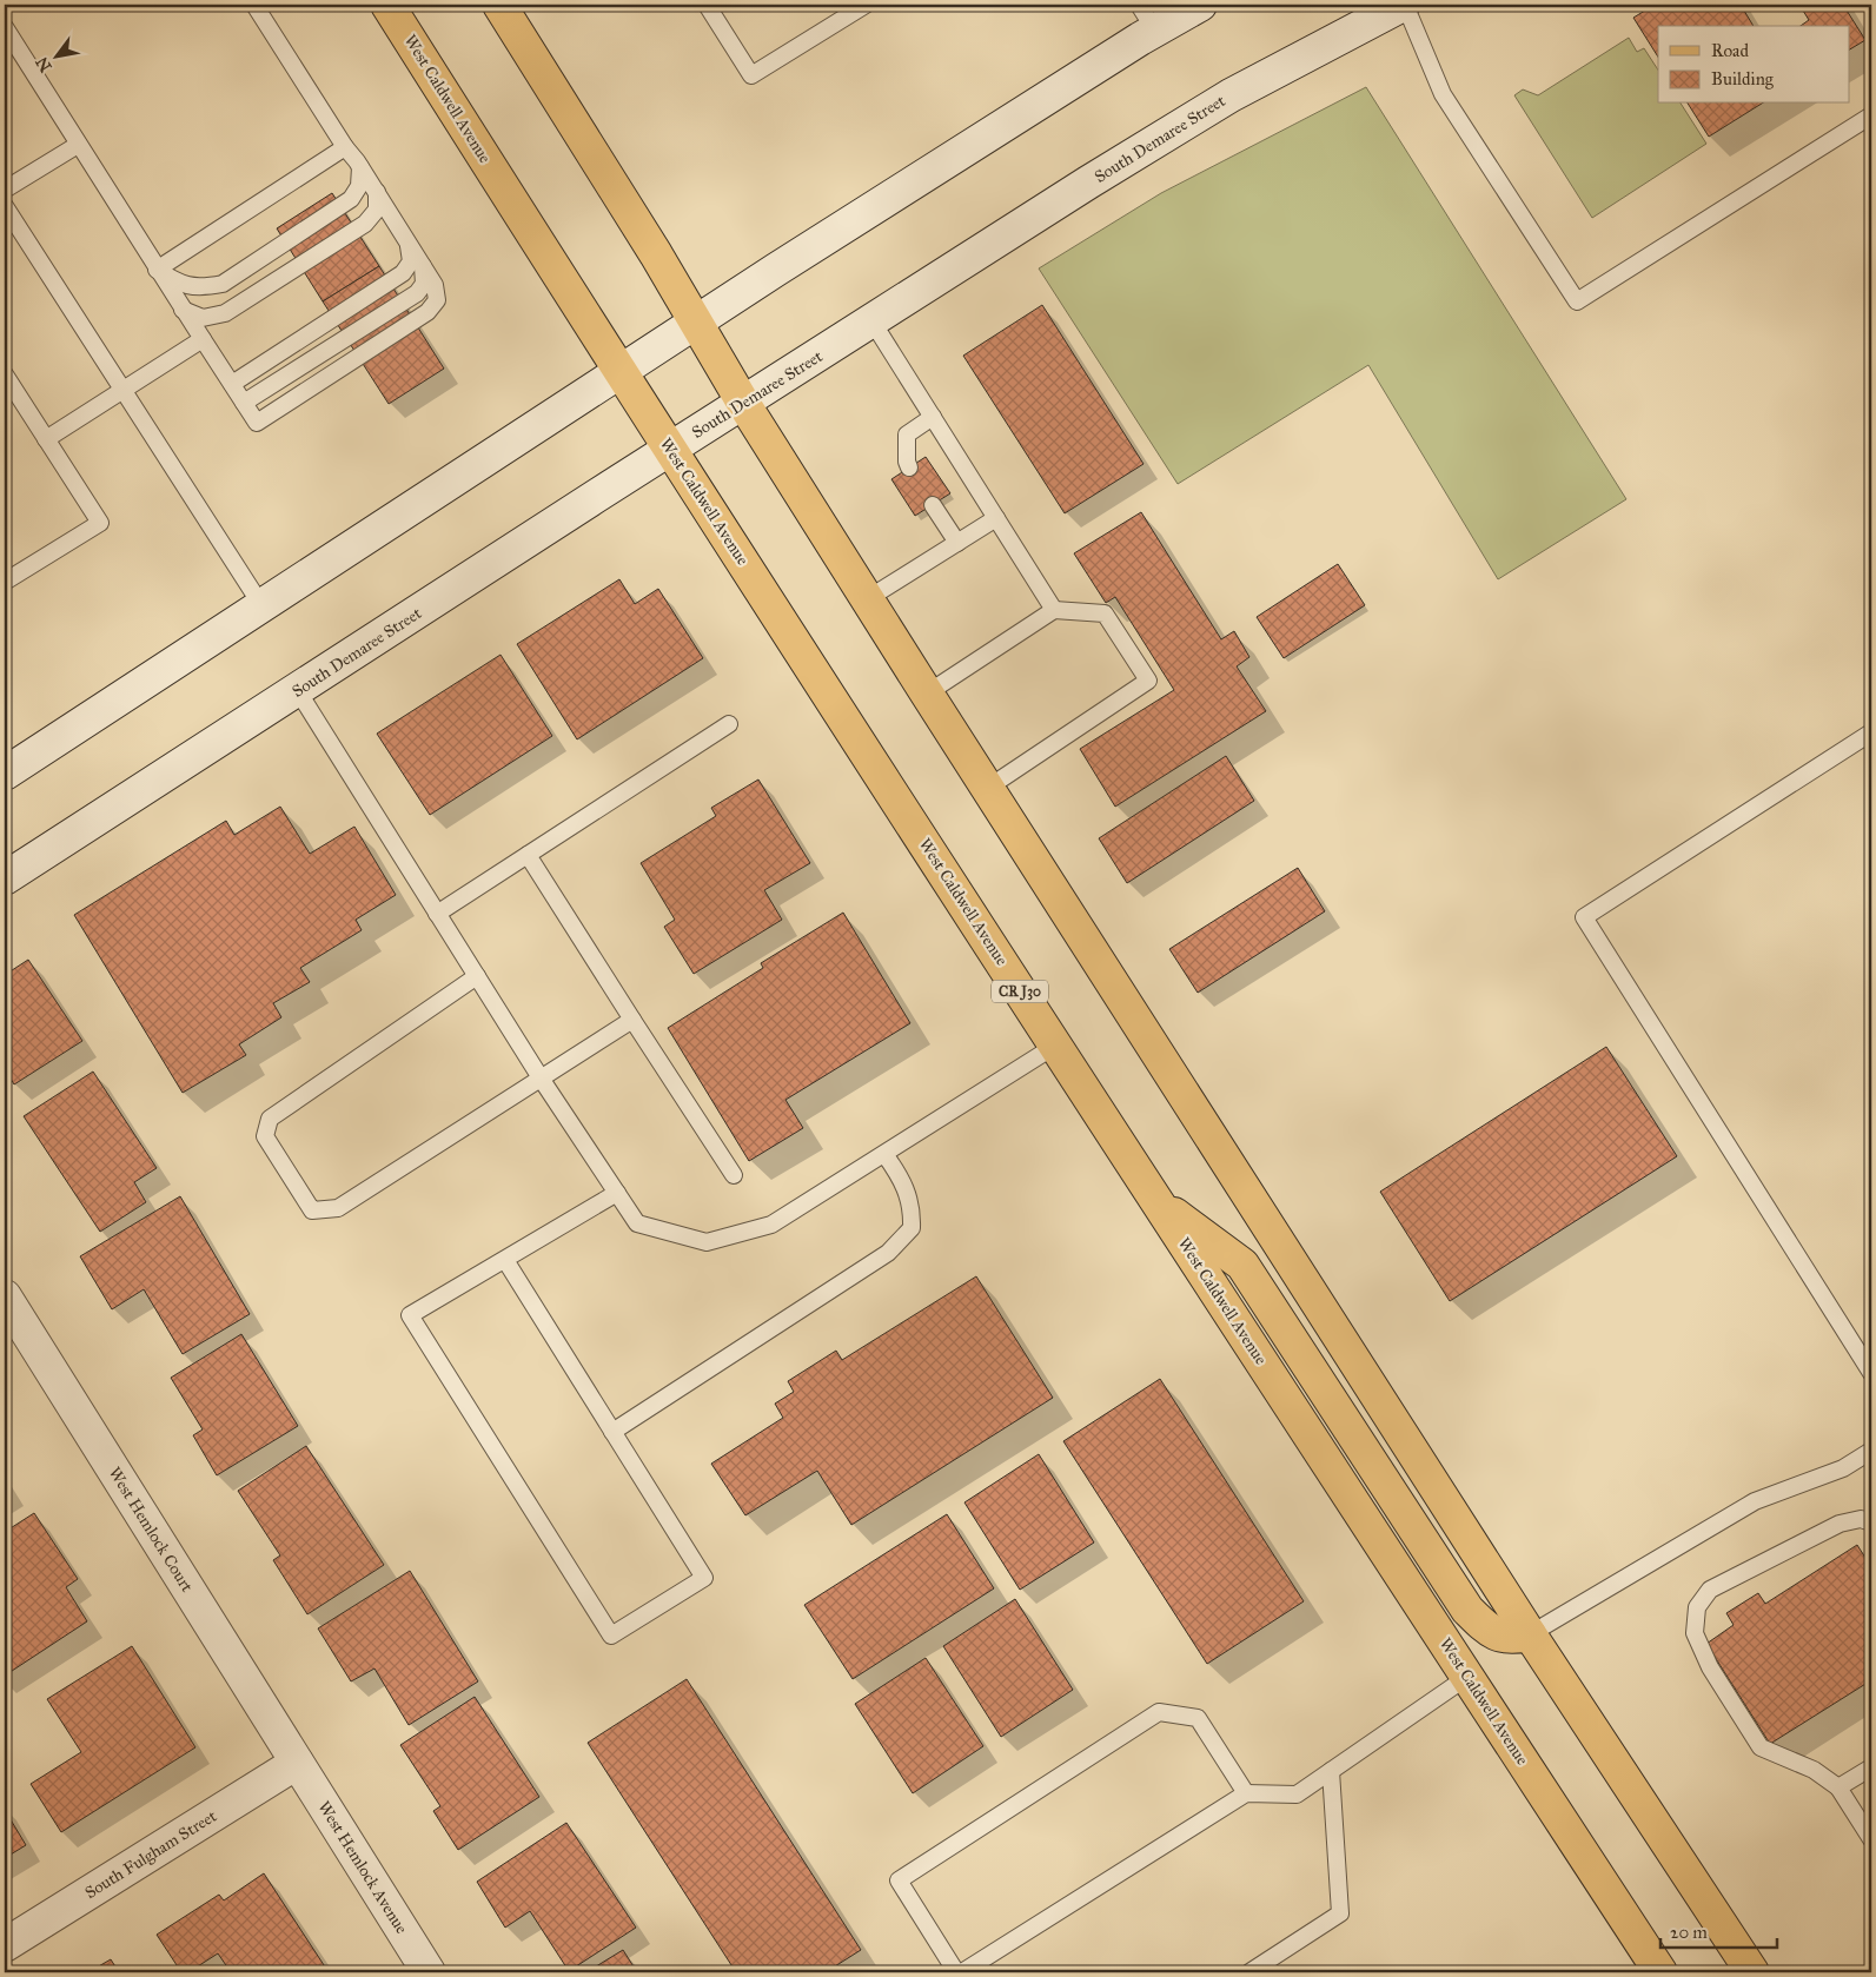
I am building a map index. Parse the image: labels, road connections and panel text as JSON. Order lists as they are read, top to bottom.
{
  "streets": {
    "main road": [
      "West Caldwell Avenue",
      "South Demaree Street",
      "CR J30",
      "West Hemlock Court",
      "South Fulgham Street",
      "West Hemlock Avenue"
    ]
  },
  "crossings": [
    ["West Caldwell Avenue", "South Demaree Street"],
    ["West Hemlock Court", "South Fulgham Street"],
    ["West Hemlock Court", "West Hemlock Avenue"],
    ["South Fulgham Street", "West Hemlock Avenue"]
  ],
  "legend": ["Road", "Building"],
  "scale_bar": "20 m",
  "north": "bottom left"
}
